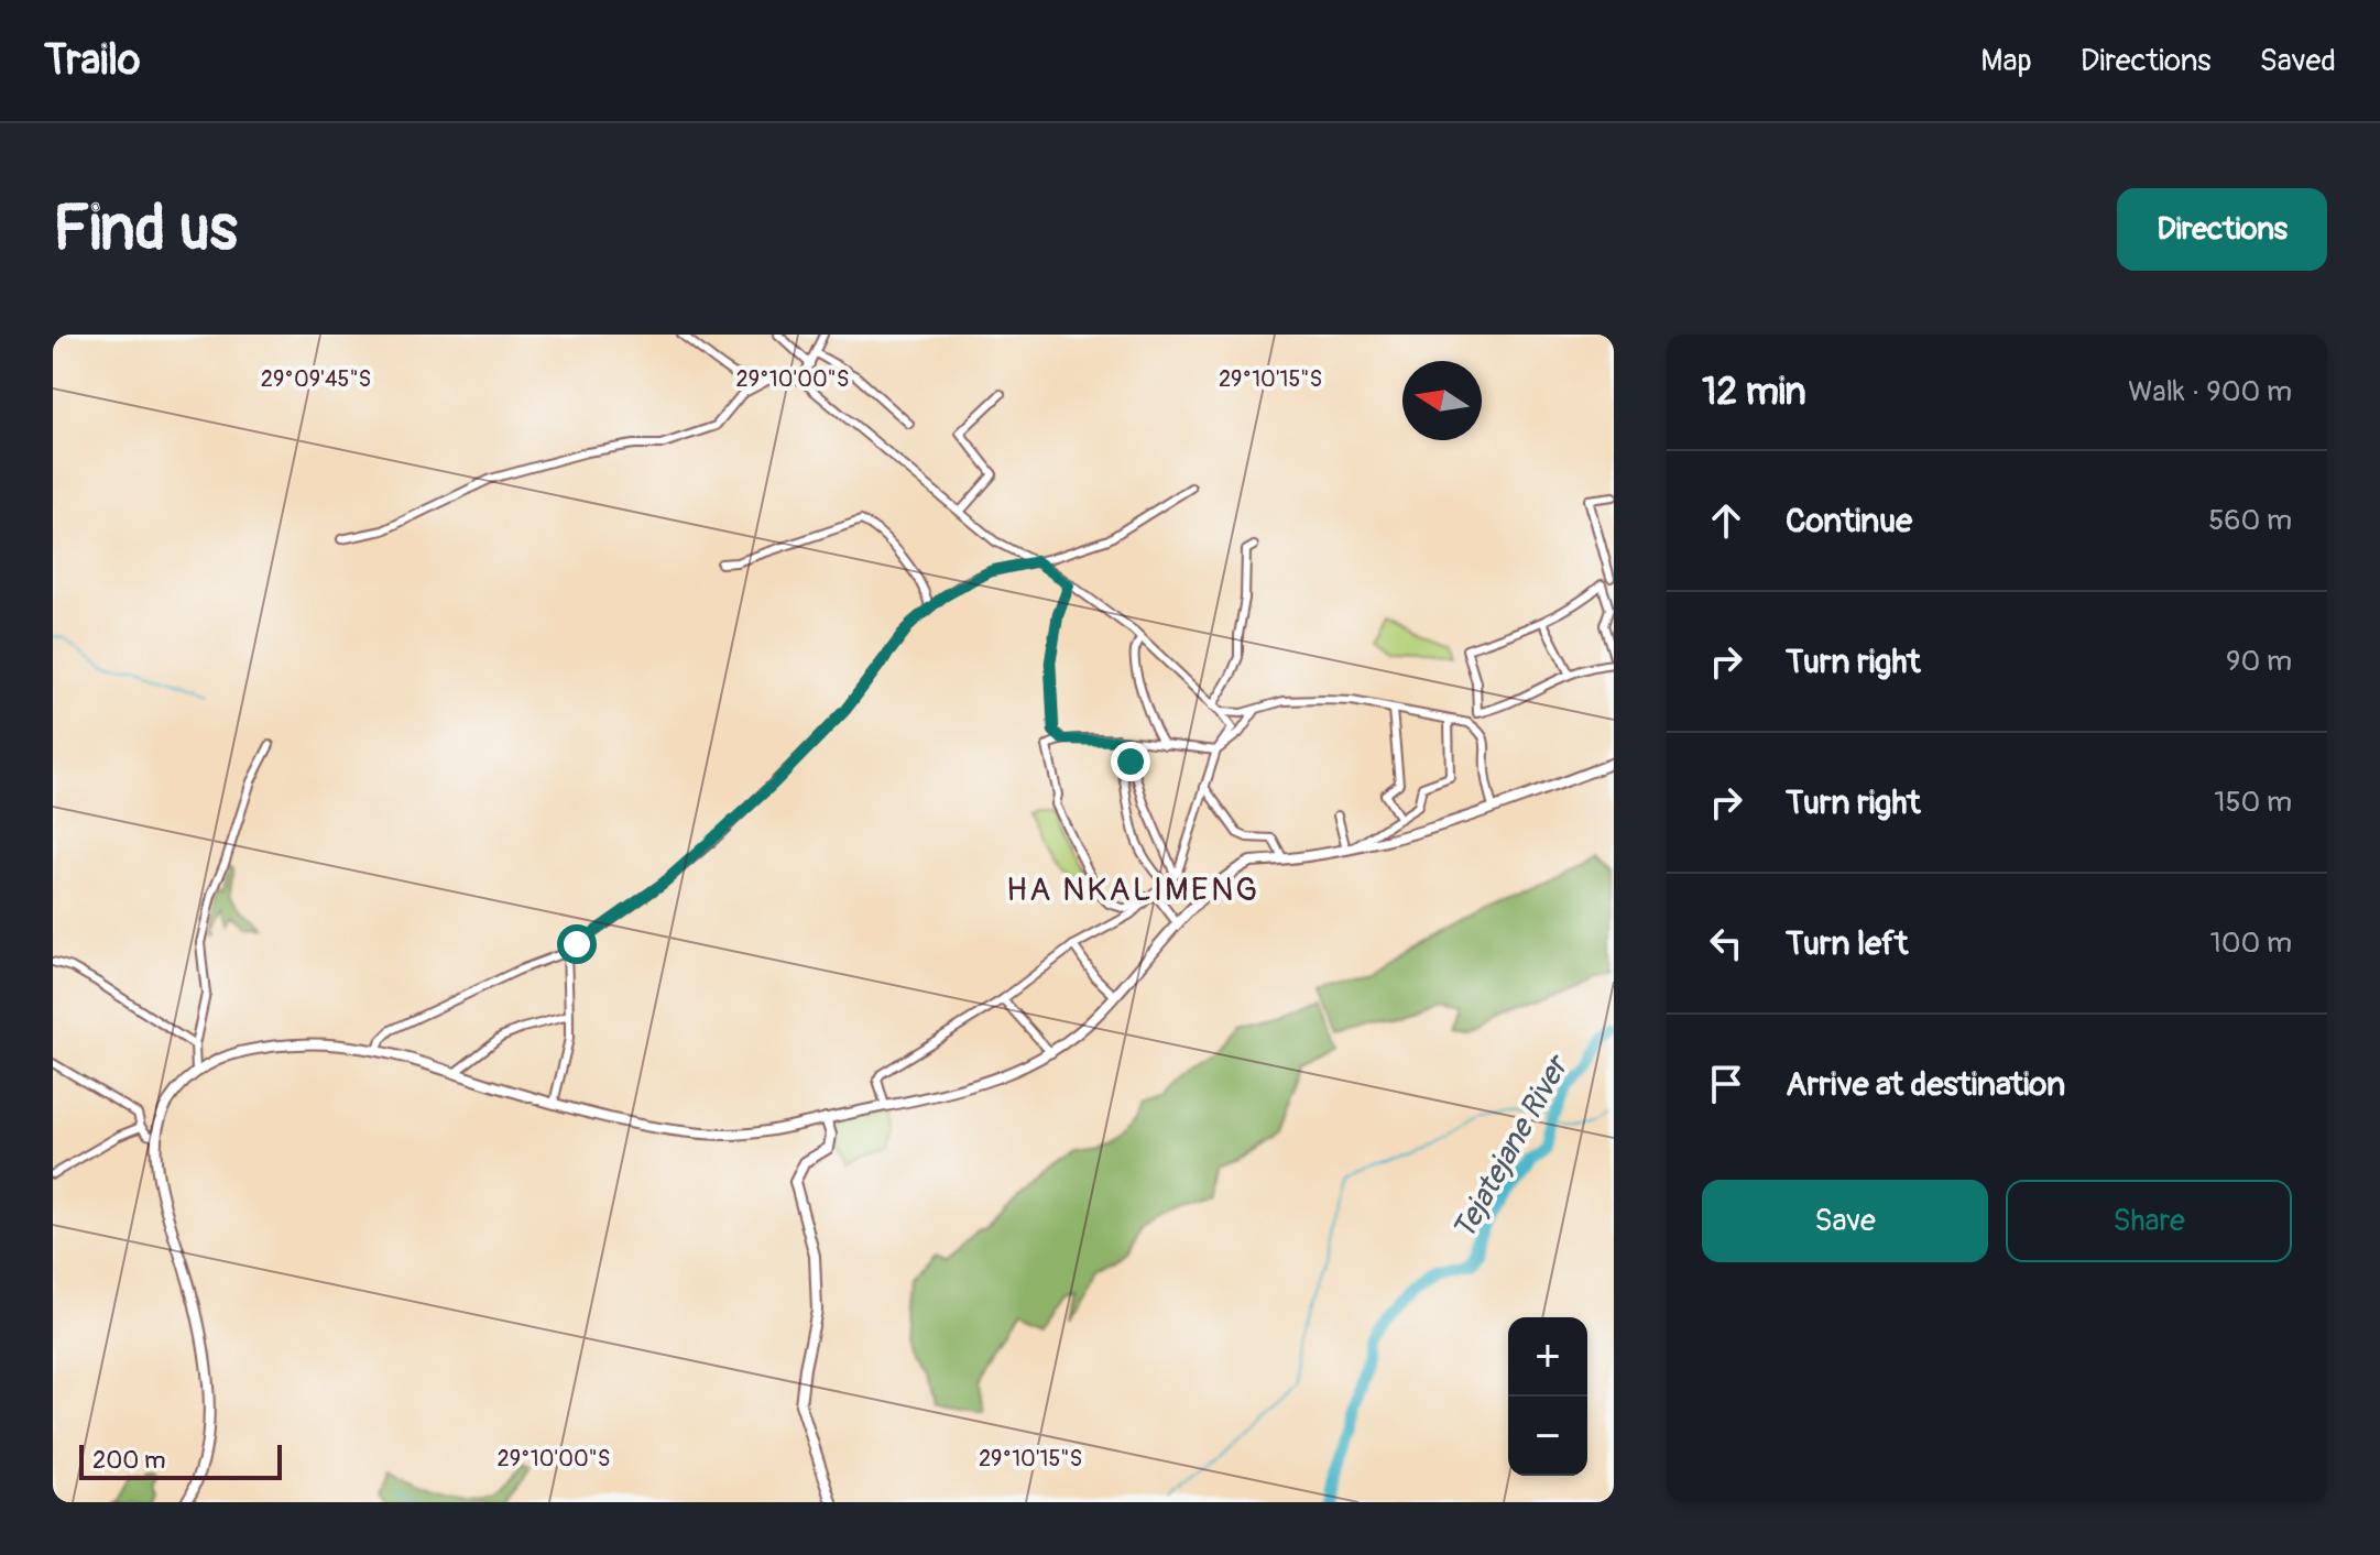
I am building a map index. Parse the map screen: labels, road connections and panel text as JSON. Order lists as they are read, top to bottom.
{
  "districts": ["HA NKALIMENG"],
  "water": ["Tejatejane River"],
  "scale_bar": "200 m",
  "north": "left",
  "page": {
    "header": "Trailo",
    "nav": ["Map", "Directions", "Saved"],
    "buttons": [
      "Directions",
      ["Save", "Share"]
    ],
    "title": "Find us",
    "heading": ["12 min", "Walk · 900 m"],
    "list": [
      ["Continue", "560 m"],
      ["Turn right", "90 m"],
      ["Turn right", "150 m"],
      ["Turn left", "100 m"],
      "Arrive at destination"
    ],
    "map_buttons": ["+", "−"],
    "scale": "200 m"
  },
  "coordinates": ["29°09'45\"S", "29°10'00\"S", "29°10'15\"S"]
}
